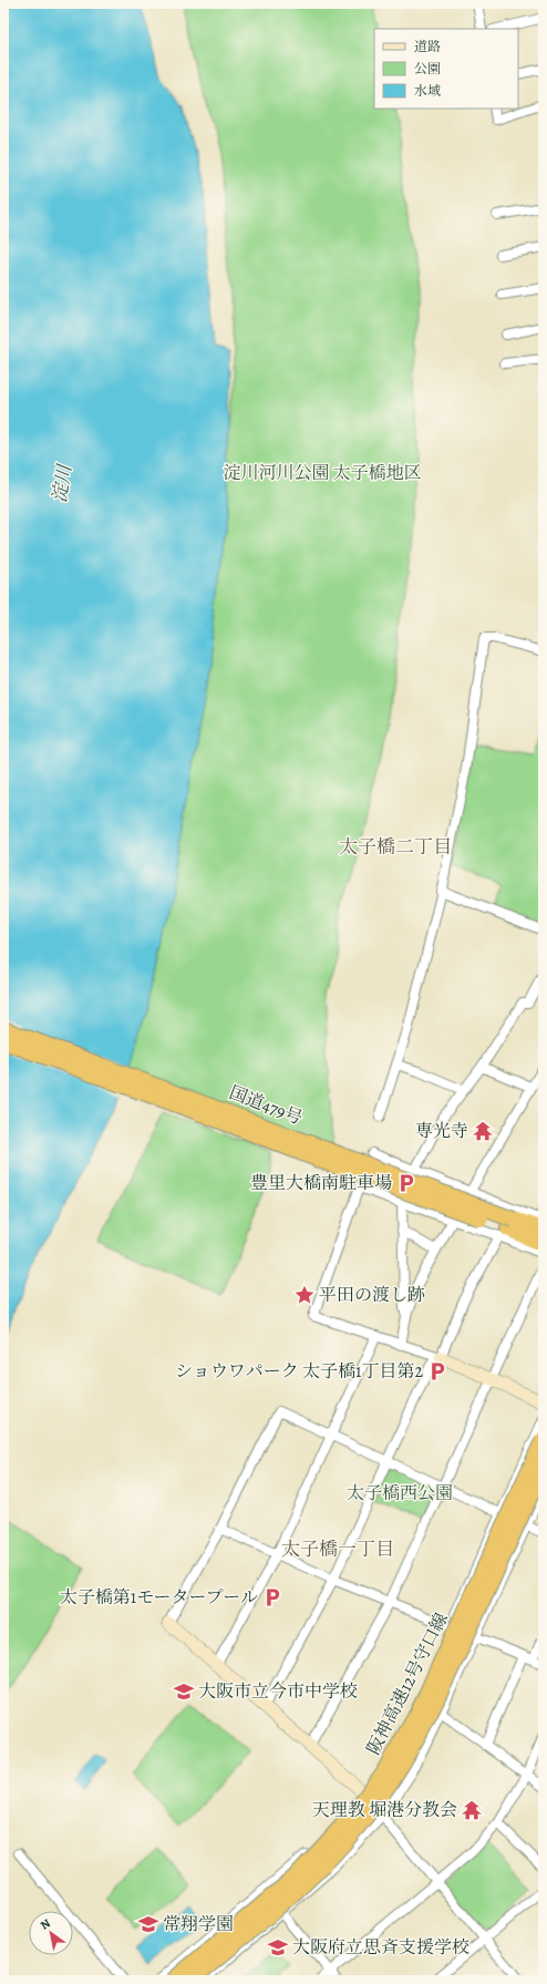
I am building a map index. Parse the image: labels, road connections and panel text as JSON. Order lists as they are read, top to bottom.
{
  "streets": {
    "highway": ["国道479号", "阪神高速12号守口線"]
  },
  "districts": ["太子橋二丁目", "太子橋一丁目"],
  "water": ["淀川"],
  "parks": ["淀川河川公園 太子橋地区", "太子橋西公園"],
  "places": {
    "temple": ["専光寺", "天理教 堀港分教会"],
    "parking": ["豊里大橋南駐車場", "ショウワパーク 太子橋1丁目第2", "太子橋第1モータープール"],
    "place": ["平田の渡し跡"],
    "school or university": ["大阪市立今市中学校", "常翔学園", "大阪府立思斉支援学校"]
  },
  "legend": ["道路", "公園", "水域"],
  "north": "top left"
}
